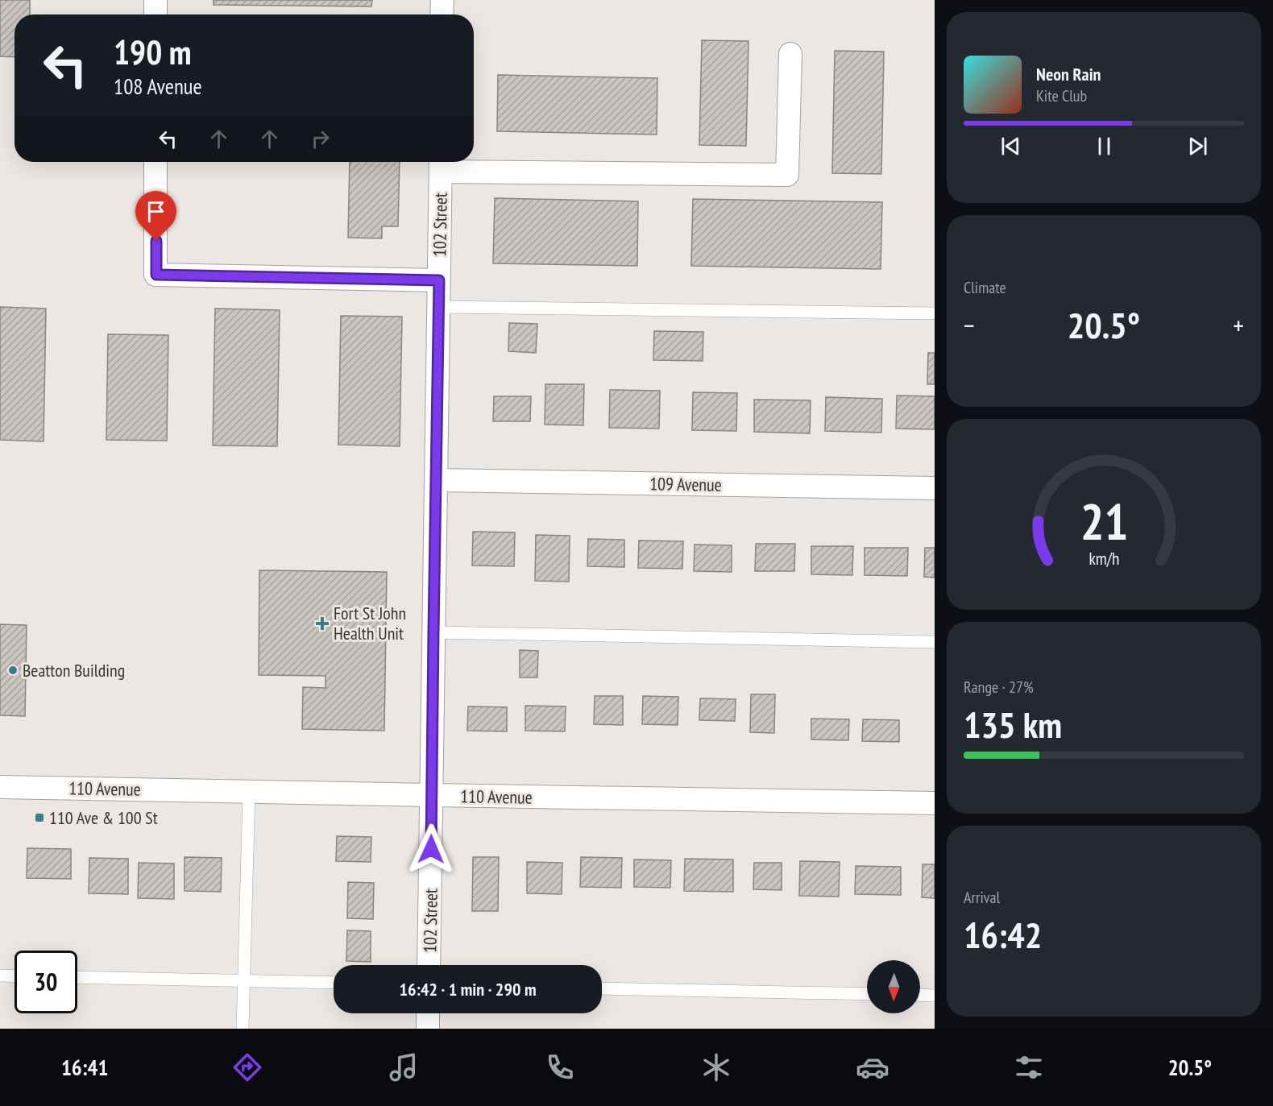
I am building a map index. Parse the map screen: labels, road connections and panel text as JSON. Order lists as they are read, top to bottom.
{
  "streets": {
    "street": ["102 Street", "109 Avenue", "110 Avenue"]
  },
  "crossings": [
    ["102 Street", "109 Avenue"],
    ["102 Street", "110 Avenue"]
  ],
  "places": {
    "health": ["Fort St John Health Unit"],
    "other": ["Beatton Building"],
    "transit": ["110 Ave & 100 St"]
  },
  "north": "bottom",
  "page": {
    "turn": ["190 m", "108 Avenue"],
    "song": ["Neon Rain", "Kite Club"],
    "tile": [
      "Climate",
      ["Range · 27%", "135 km"],
      ["Arrival", "16:42"]
    ],
    "heat": ["−", "20.5°", "+"],
    "limit": "30",
    "trip": "16:42 · 1 min · 290 m",
    "tabs": ["16:41", "20.5°"],
    "gauge": ["21", "km/h"]
  }
}
